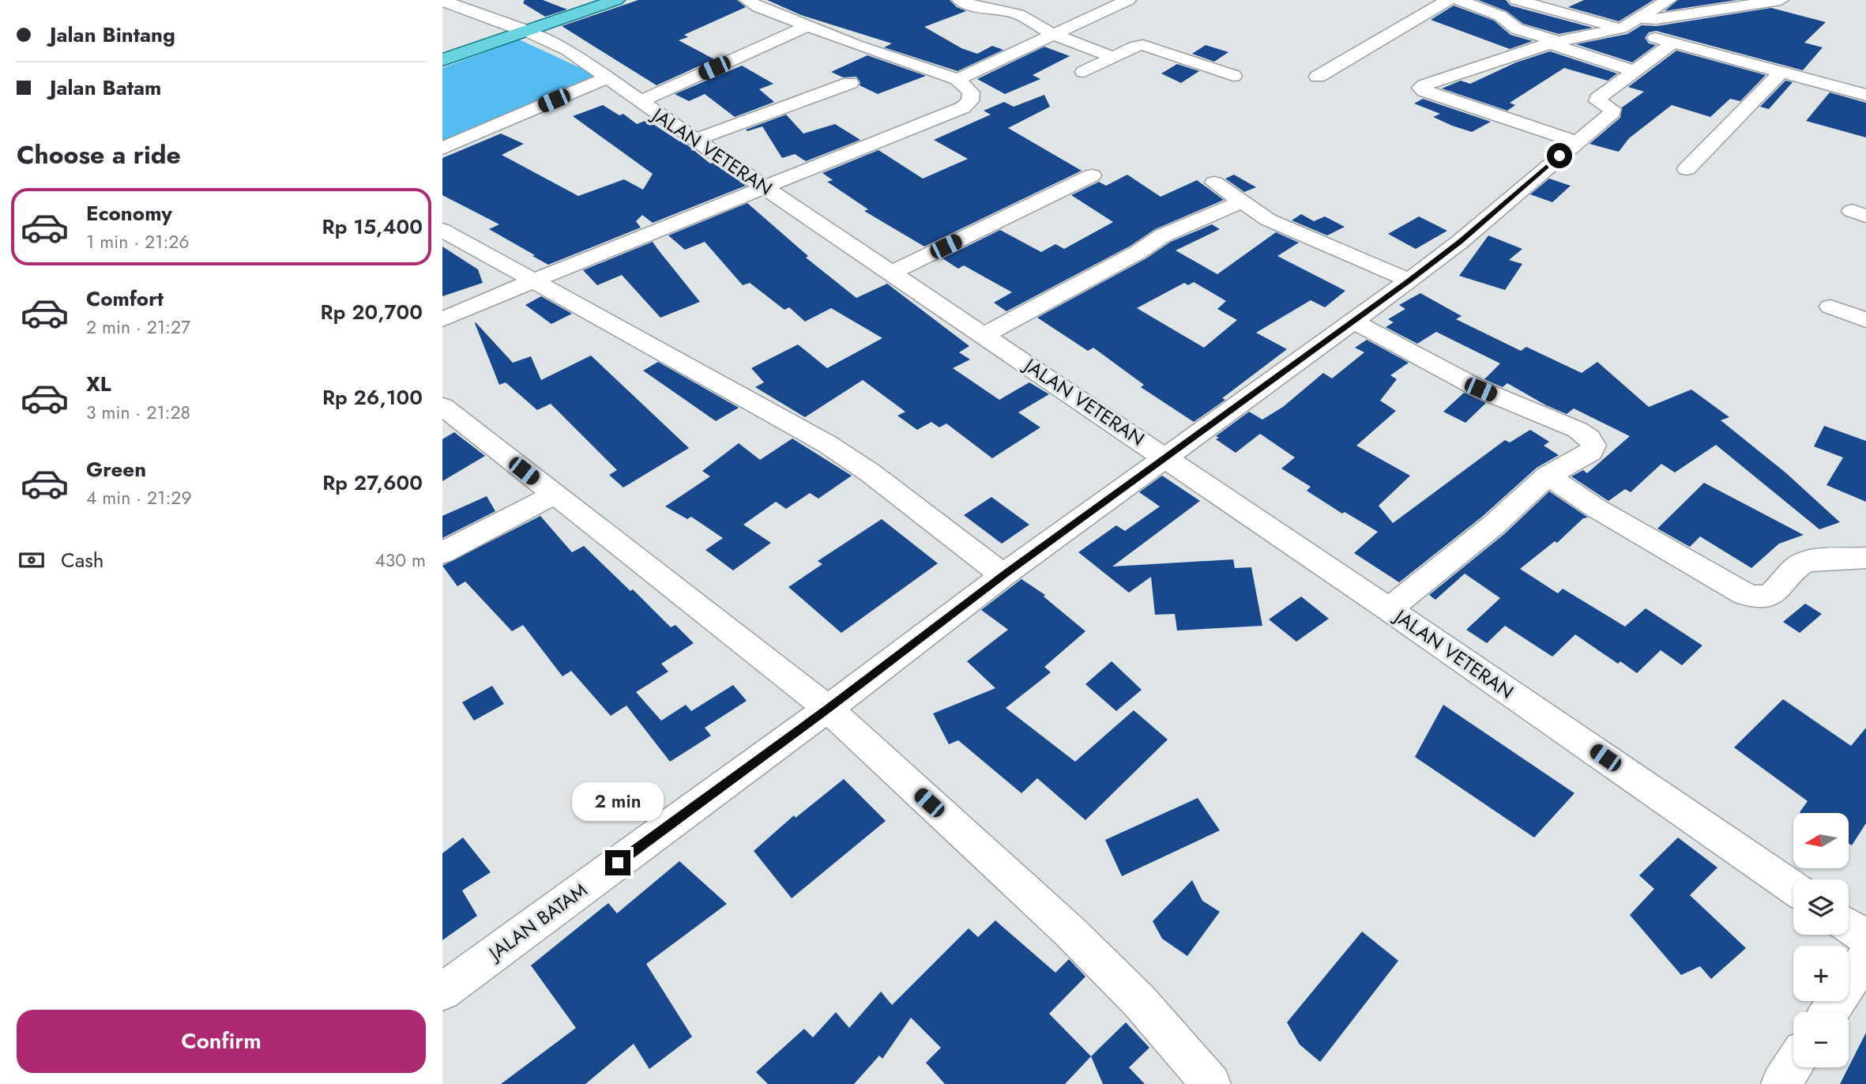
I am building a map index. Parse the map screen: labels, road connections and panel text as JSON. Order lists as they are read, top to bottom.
{
  "streets": {
    "street": ["JALAN VETERAN", "JALAN BATAM"]
  },
  "crossings": [
    ["JALAN VETERAN", "JALAN BATAM"]
  ],
  "north": "left",
  "page": {
    "banner": ["Jalan Bintang", "Jalan Batam"],
    "heading": "Choose a ride",
    "list": [
      {
        "name": "Economy",
        "note": "1 min · 21:26",
        "value": "Rp 15,400"
      },
      {
        "name": "Comfort",
        "note": "2 min · 21:27",
        "value": "Rp 20,700"
      },
      {
        "name": "XL",
        "note": "3 min · 21:28",
        "value": "Rp 26,100"
      },
      {
        "name": "Green",
        "note": "4 min · 21:29",
        "value": "Rp 27,600"
      }
    ],
    "pay": ["Cash", "430 m"],
    "bubble": "2 min",
    "map_buttons": ["+", "−"],
    "buttons": "Confirm"
  }
}
